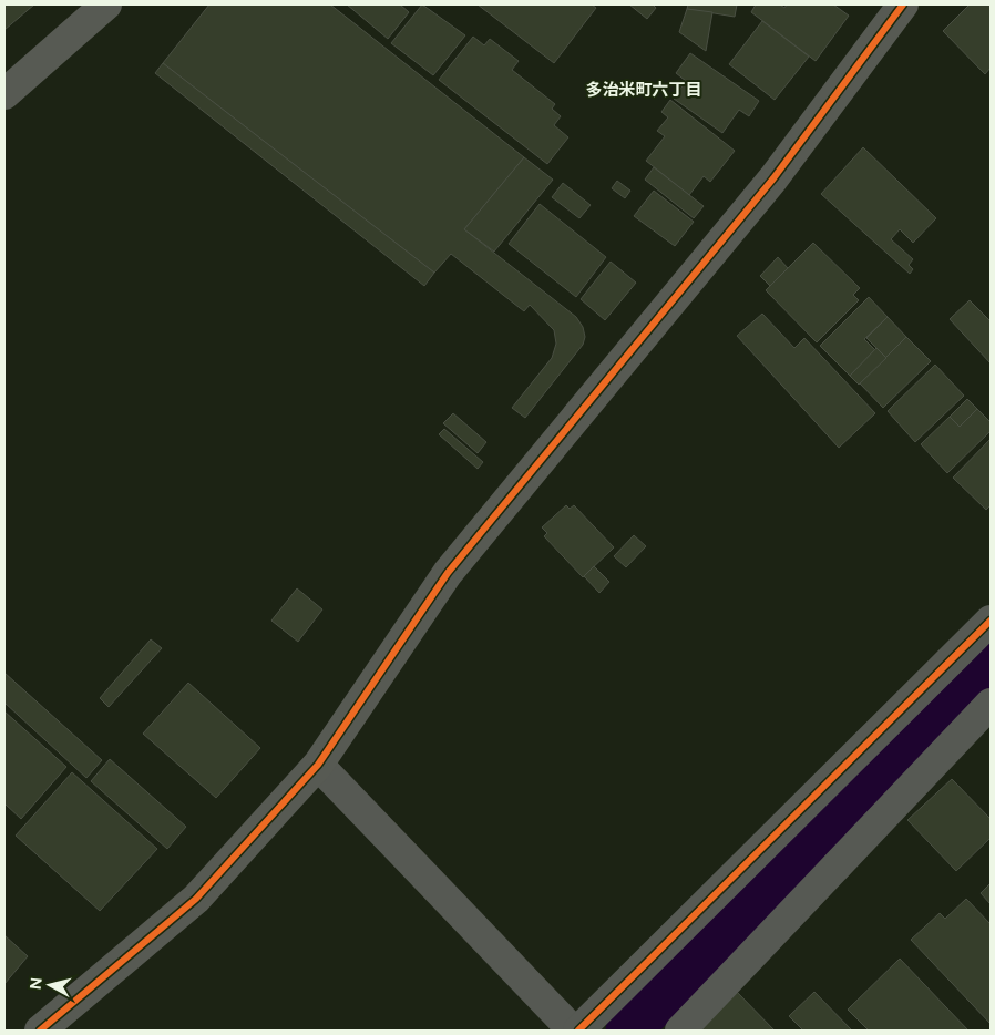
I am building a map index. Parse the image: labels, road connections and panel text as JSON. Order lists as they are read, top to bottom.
{
  "districts": ["多治米町六丁目"],
  "north": "left"
}
